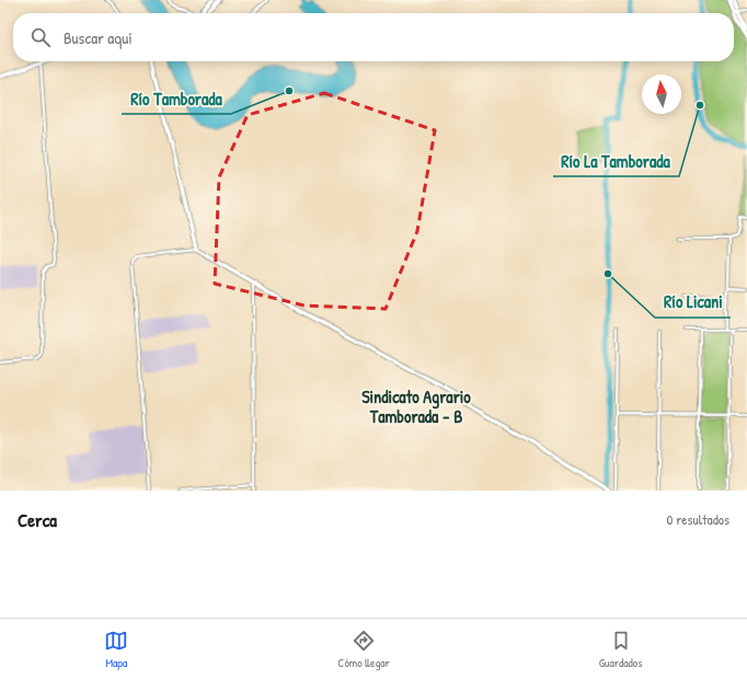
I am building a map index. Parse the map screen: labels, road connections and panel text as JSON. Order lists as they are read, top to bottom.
{
  "districts": ["Sindicato Agrario Tamborada - B"],
  "places": ["Río Tamborada", "Río La Tamborada", "Río Licani"],
  "north": "top",
  "page": {
    "search": "Buscar aquí",
    "heading": ["Cerca", "0 resultados"],
    "nav": ["Mapa", "Cómo llegar", "Guardados"]
  }
}
